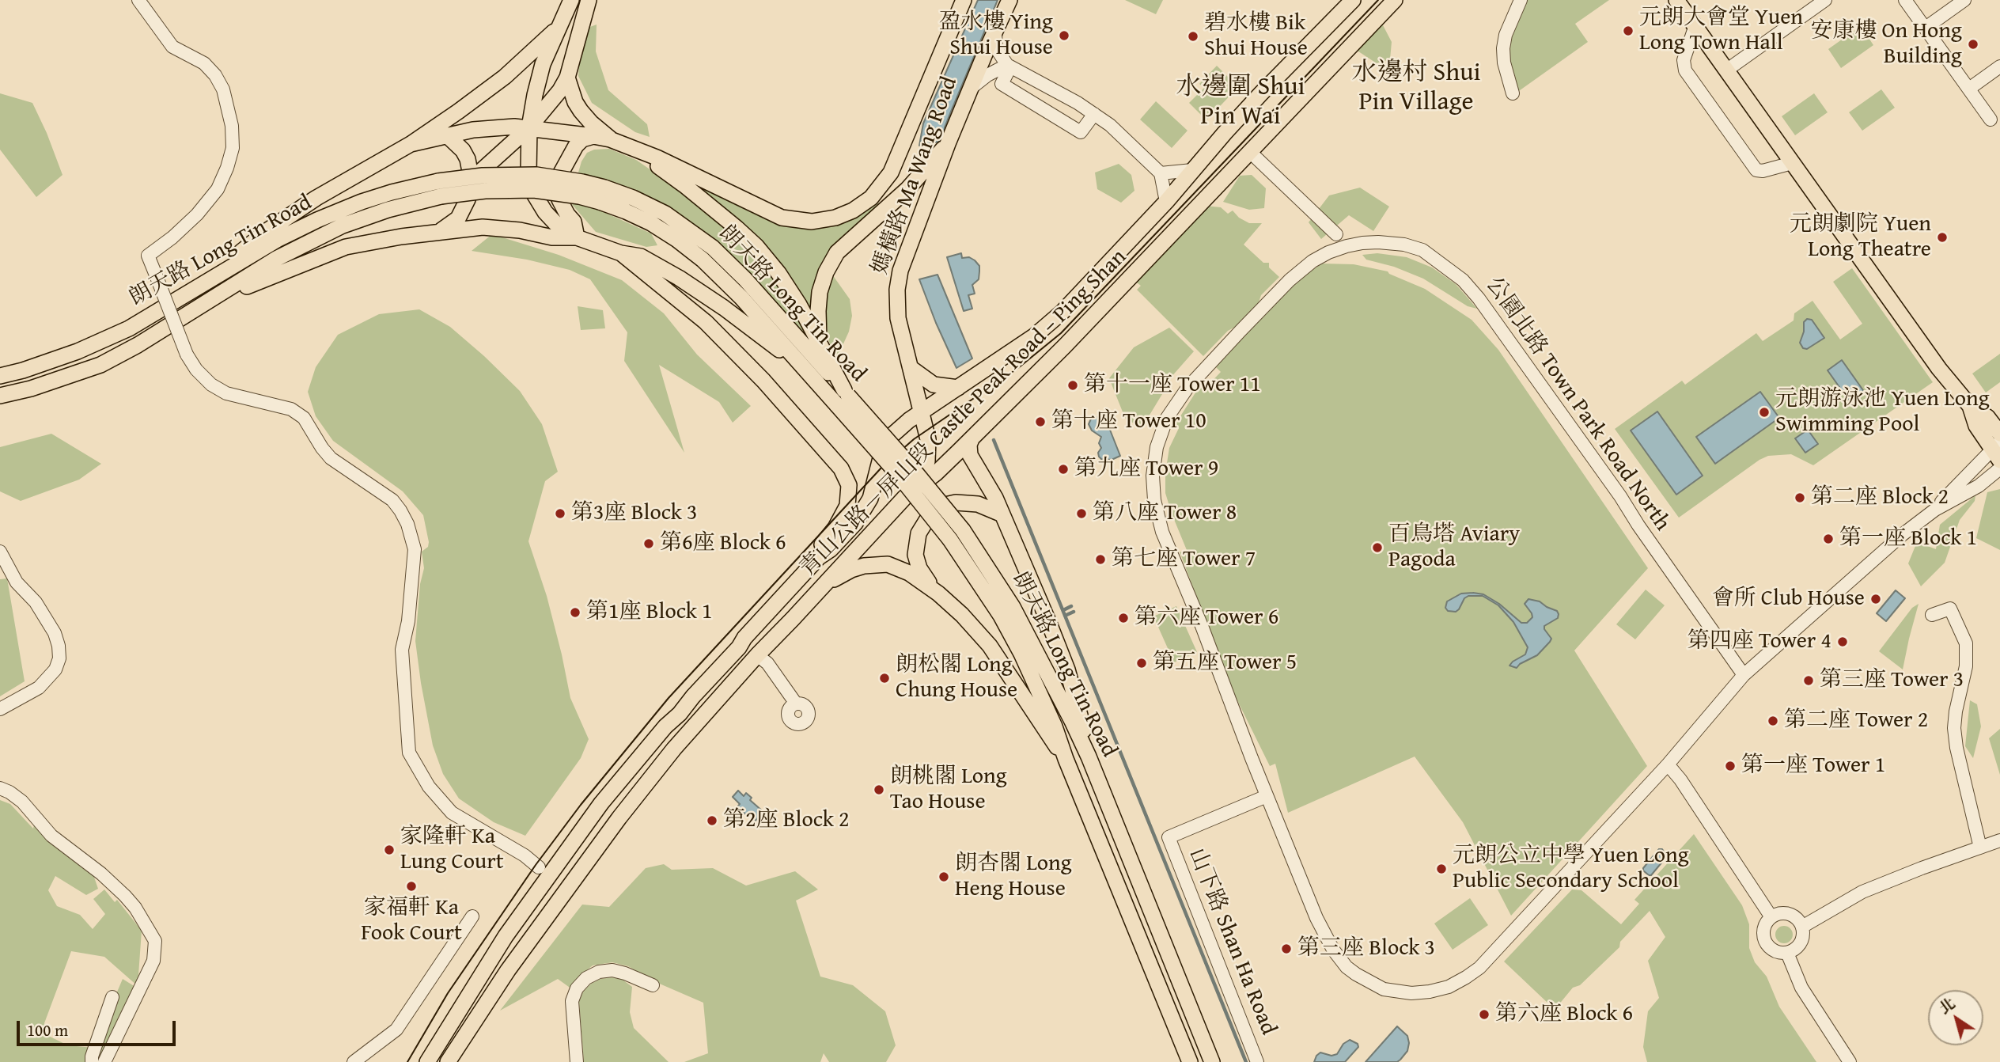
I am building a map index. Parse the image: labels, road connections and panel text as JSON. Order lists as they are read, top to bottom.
{
  "streets": {
    "main road": ["媽橫路 Ma Wang Road", "朗天路 Long Tin Road", "青山公路－屏山段 Castle Peak Road – Ping Shan"],
    "street": ["公園北路 Town Park Road North", "山下路 Shan Ha Road"]
  },
  "crossings": [
    ["媽橫路 Ma Wang Road", "青山公路－屏山段 Castle Peak Road – Ping Shan"],
    ["公園北路 Town Park Road North", "山下路 Shan Ha Road"]
  ],
  "districts": ["水邊村 Shui Pin Village", "水邊圍 Shui Pin Wai"],
  "places": [
    "元朗大會堂 Yuen Long Town Hall",
    "盈水樓 Ying Shui House",
    "碧水樓 Bik Shui House",
    "安康樓 On Hong Building",
    "元朗劇院 Yuen Long Theatre",
    "第十一座 Tower 11",
    "元朗游泳池 Yuen Long Swimming Pool",
    "第十座 Tower 10",
    "第九座 Tower 9",
    "第二座 Block 2",
    "第3座 Block 3",
    "第八座 Tower 8",
    "第一座 Block 1",
    "第6座 Block 6",
    "百鳥塔 Aviary Pagoda",
    "第七座 Tower 7",
    "會所 Club House",
    "第1座 Block 1",
    "第六座 Tower 6",
    "第四座 Tower 4",
    "第五座 Tower 5",
    "朗松閣 Long Chung House",
    "第三座 Tower 3",
    "第二座 Tower 2",
    "第一座 Tower 1",
    "朗桃閣 Long Tao House",
    "第2座 Block 2",
    "家隆軒 Ka Lung Court",
    "元朗公立中學 Yuen Long Public Secondary School",
    "朗杏閣 Long Heng House",
    "家福軒 Ka Fook Court",
    "第三座 Block 3",
    "第六座 Block 6"
  ],
  "scale_bar": "100 m",
  "north": "top left"
}
